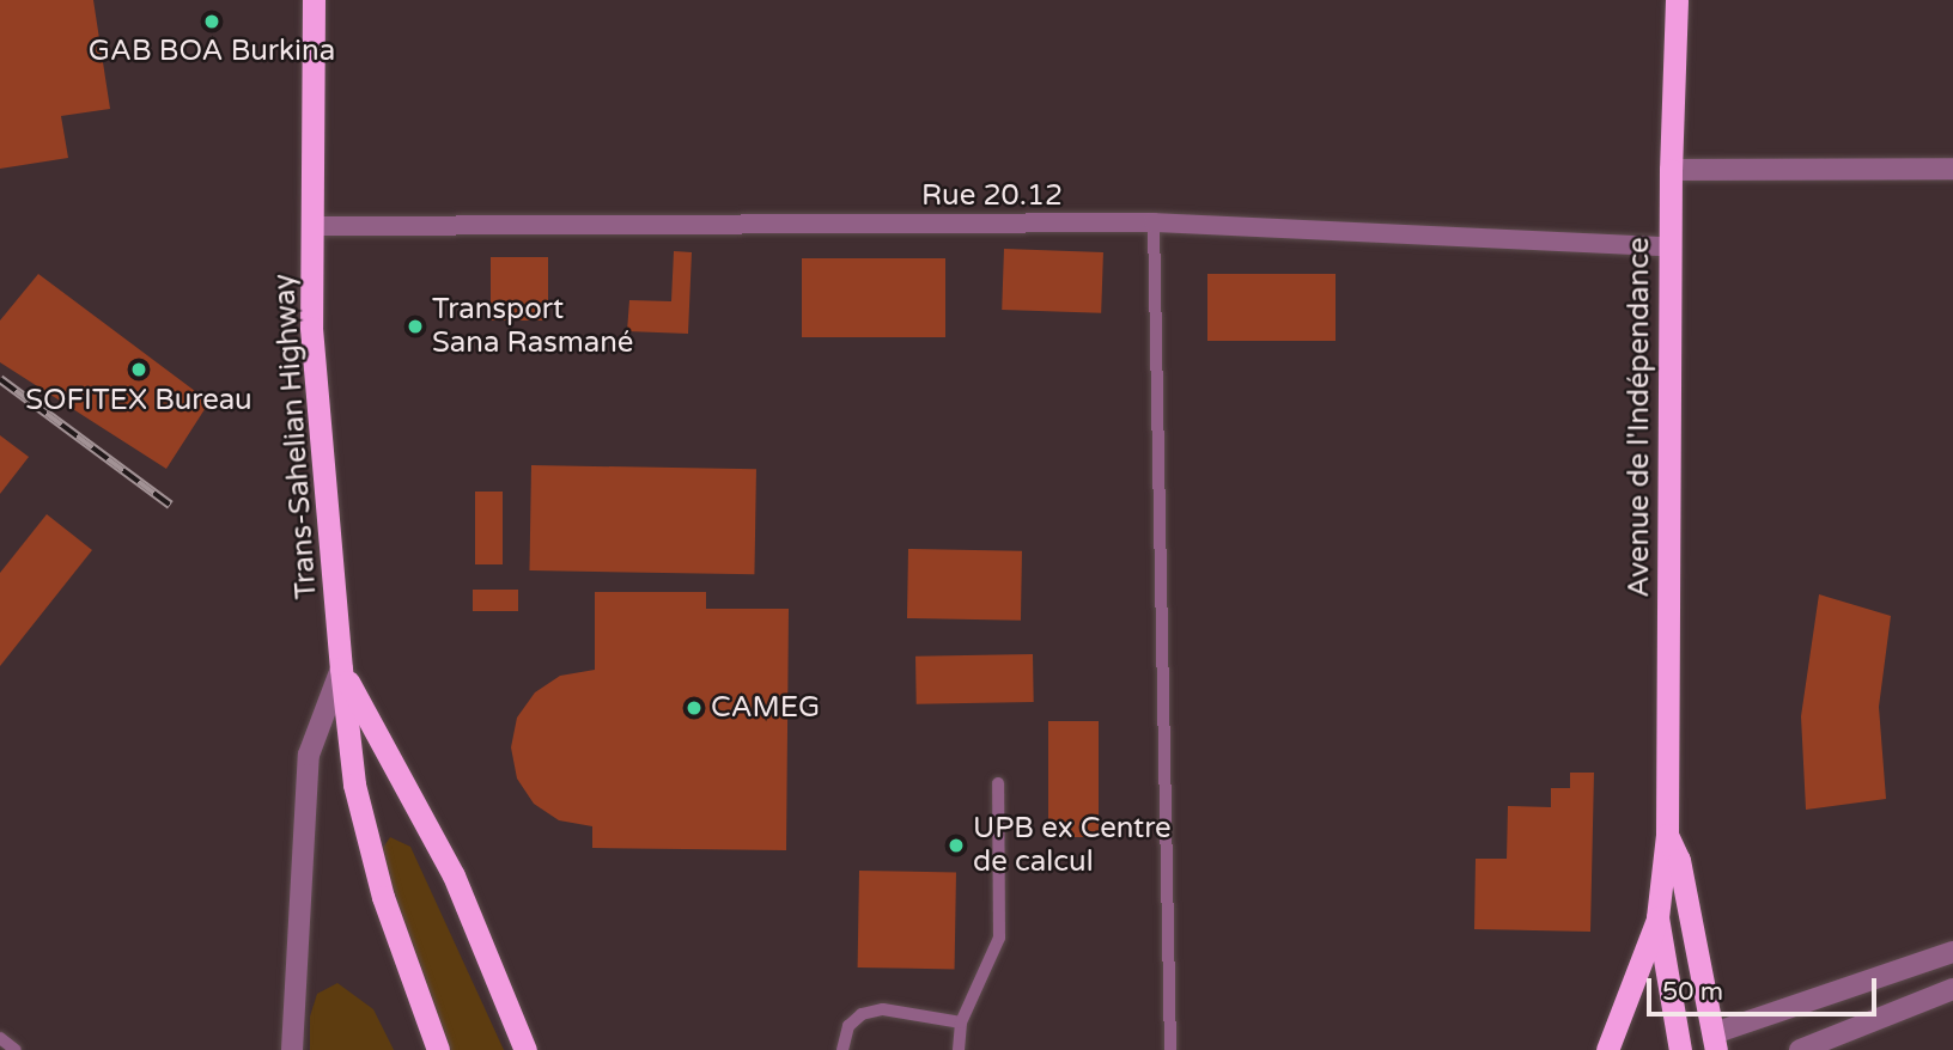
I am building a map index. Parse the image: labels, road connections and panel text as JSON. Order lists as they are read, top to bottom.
{
  "streets": {
    "highway": ["Avenue de l'Indépendance", "Trans-Sahelian Highway"],
    "street": ["Rue 20.12"]
  },
  "crossings": [
    ["Rue 20.12", "Avenue de l'Indépendance"],
    ["Rue 20.12", "Trans-Sahelian Highway"]
  ],
  "places": [
    "GAB BOA Burkina",
    "Transport Sana Rasmané",
    "SOFITEX Bureau",
    "CAMEG",
    "UPB ex Centre de calcul"
  ],
  "scale_bar": "50 m"
}
